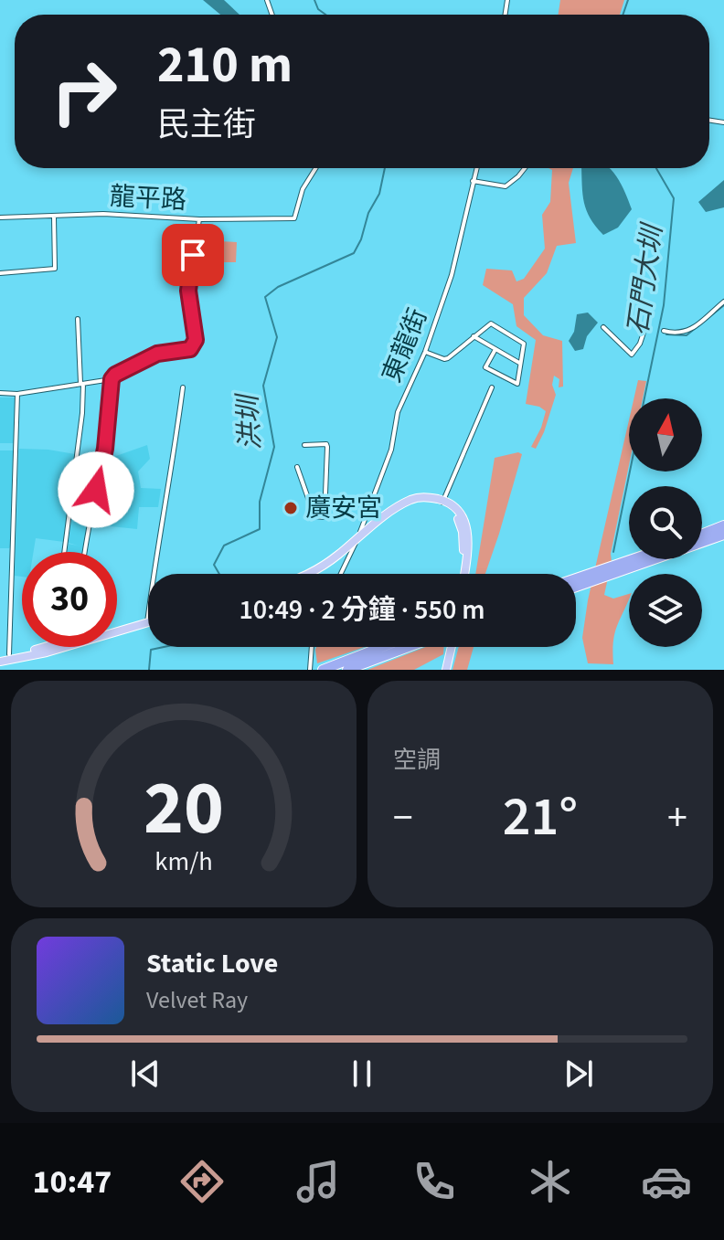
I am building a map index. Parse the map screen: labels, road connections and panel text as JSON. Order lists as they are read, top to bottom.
{
  "streets": {
    "street": ["龍平路", "東龍街"]
  },
  "water": ["石門大圳", "洪圳"],
  "places": ["廣安宮"],
  "north": "top",
  "page": {
    "turn": ["210 m", "民主街"],
    "limit": "30",
    "trip": "10:49 · 2 分鐘 · 550 m",
    "tile": "空調",
    "heat": ["−", "21°", "+"],
    "song": ["Static Love", "Velvet Ray"],
    "tabs": "10:47",
    "gauge": ["20", "km/h"]
  }
}
